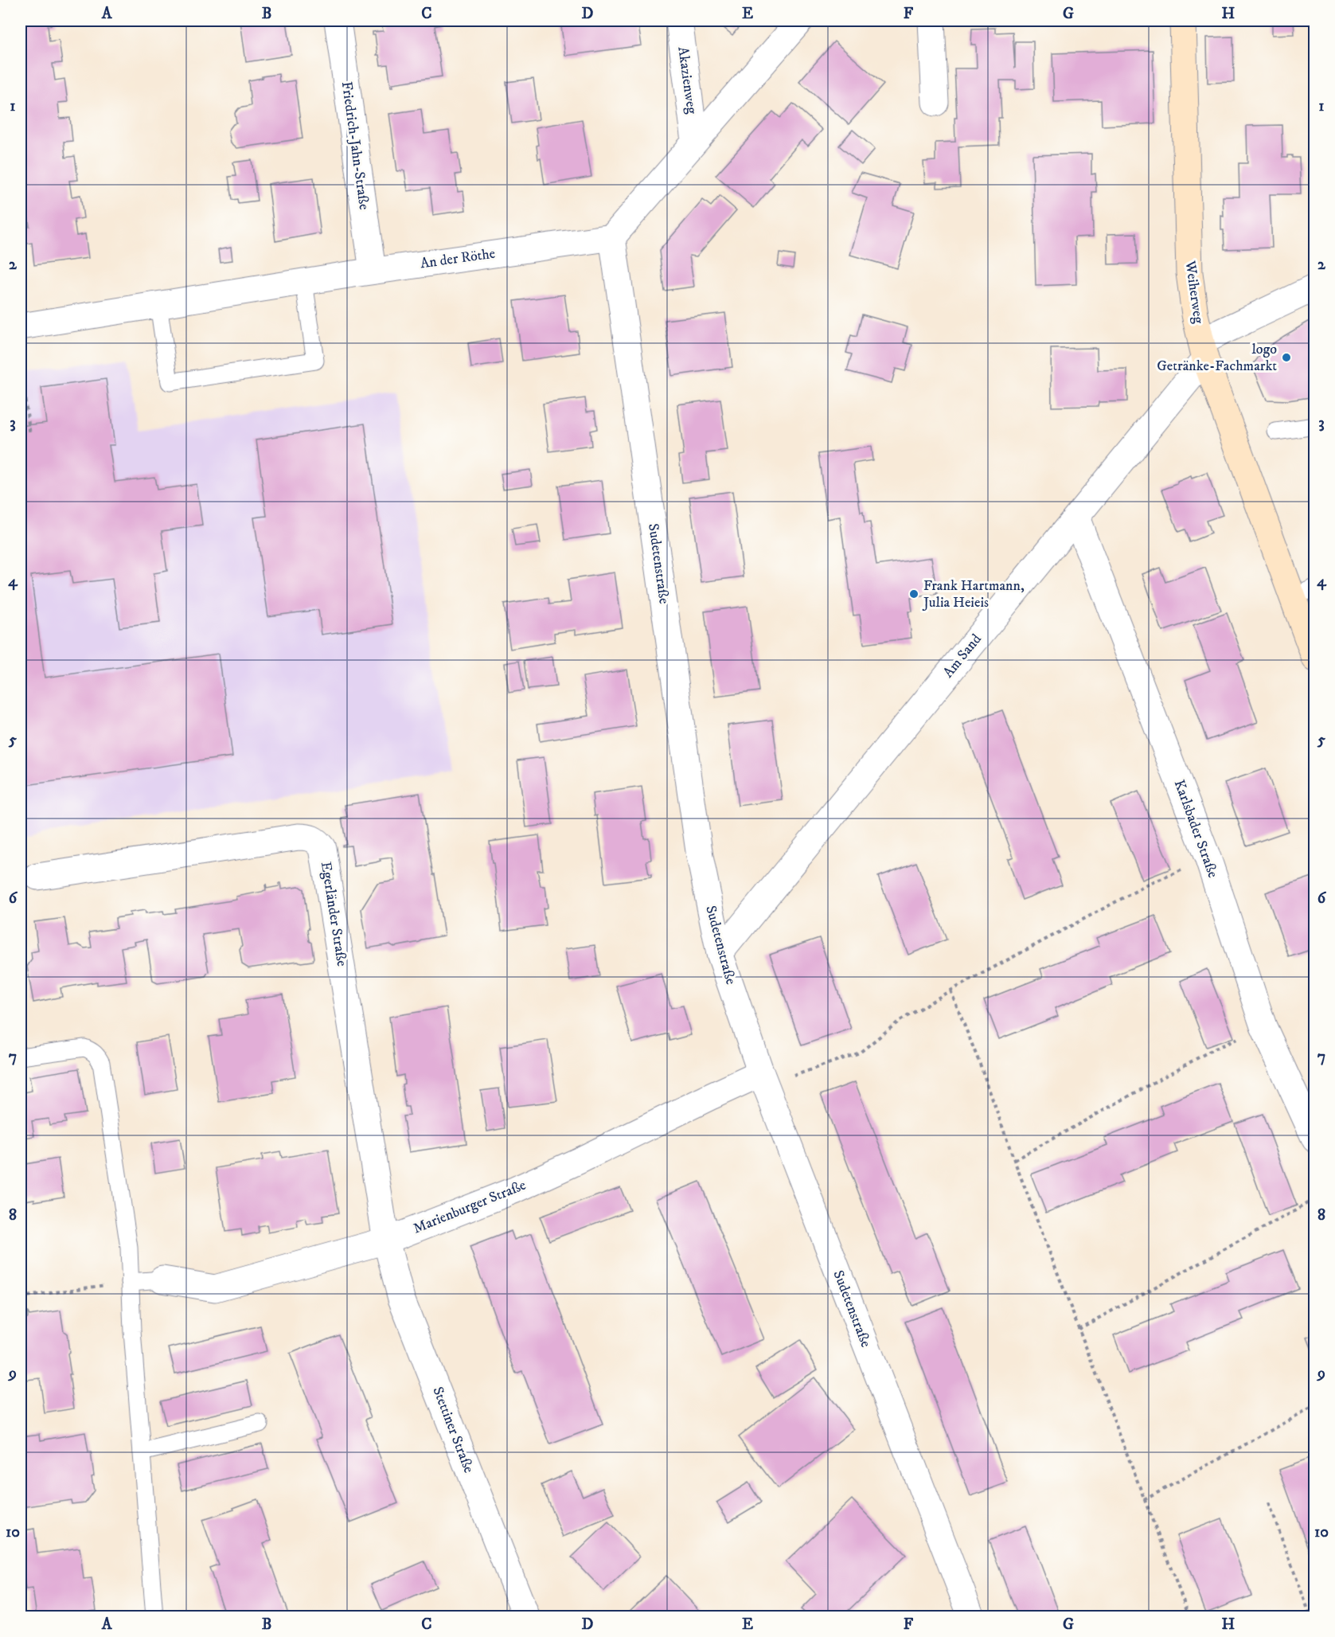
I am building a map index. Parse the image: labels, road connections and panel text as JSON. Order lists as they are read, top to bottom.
{
  "streets": {
    "main road": ["Weiherweg"],
    "street": [
      "Akazienweg",
      "Friedrich-Jahn-Straße",
      "An der Röthe",
      "Sudetenstraße",
      "Am Sand",
      "Karlsbader Straße",
      "Egerländer Straße",
      "Marienburger Straße",
      "Stettiner Straße"
    ]
  },
  "crossings": [
    ["Friedrich-Jahn-Straße", "An der Röthe"],
    ["An der Röthe", "Sudetenstraße"],
    ["Weiherweg", "Am Sand"],
    ["Sudetenstraße", "Am Sand"],
    ["Sudetenstraße", "Marienburger Straße"],
    ["Am Sand", "Karlsbader Straße"],
    ["Egerländer Straße", "Marienburger Straße"],
    ["Egerländer Straße", "Stettiner Straße"],
    ["Marienburger Straße", "Stettiner Straße"]
  ],
  "places": ["logo Getränke-Fachmarkt", "Frank Hartmann, Julia Heieis"],
  "grid": {
    "columns": [
      "A",
      "B",
      "C",
      "D",
      "E",
      "F",
      "G",
      "H"
    ],
    "rows": [
      "1",
      "2",
      "3",
      "4",
      "5",
      "6",
      "7",
      "8",
      "9",
      "10"
    ]
  }
}
